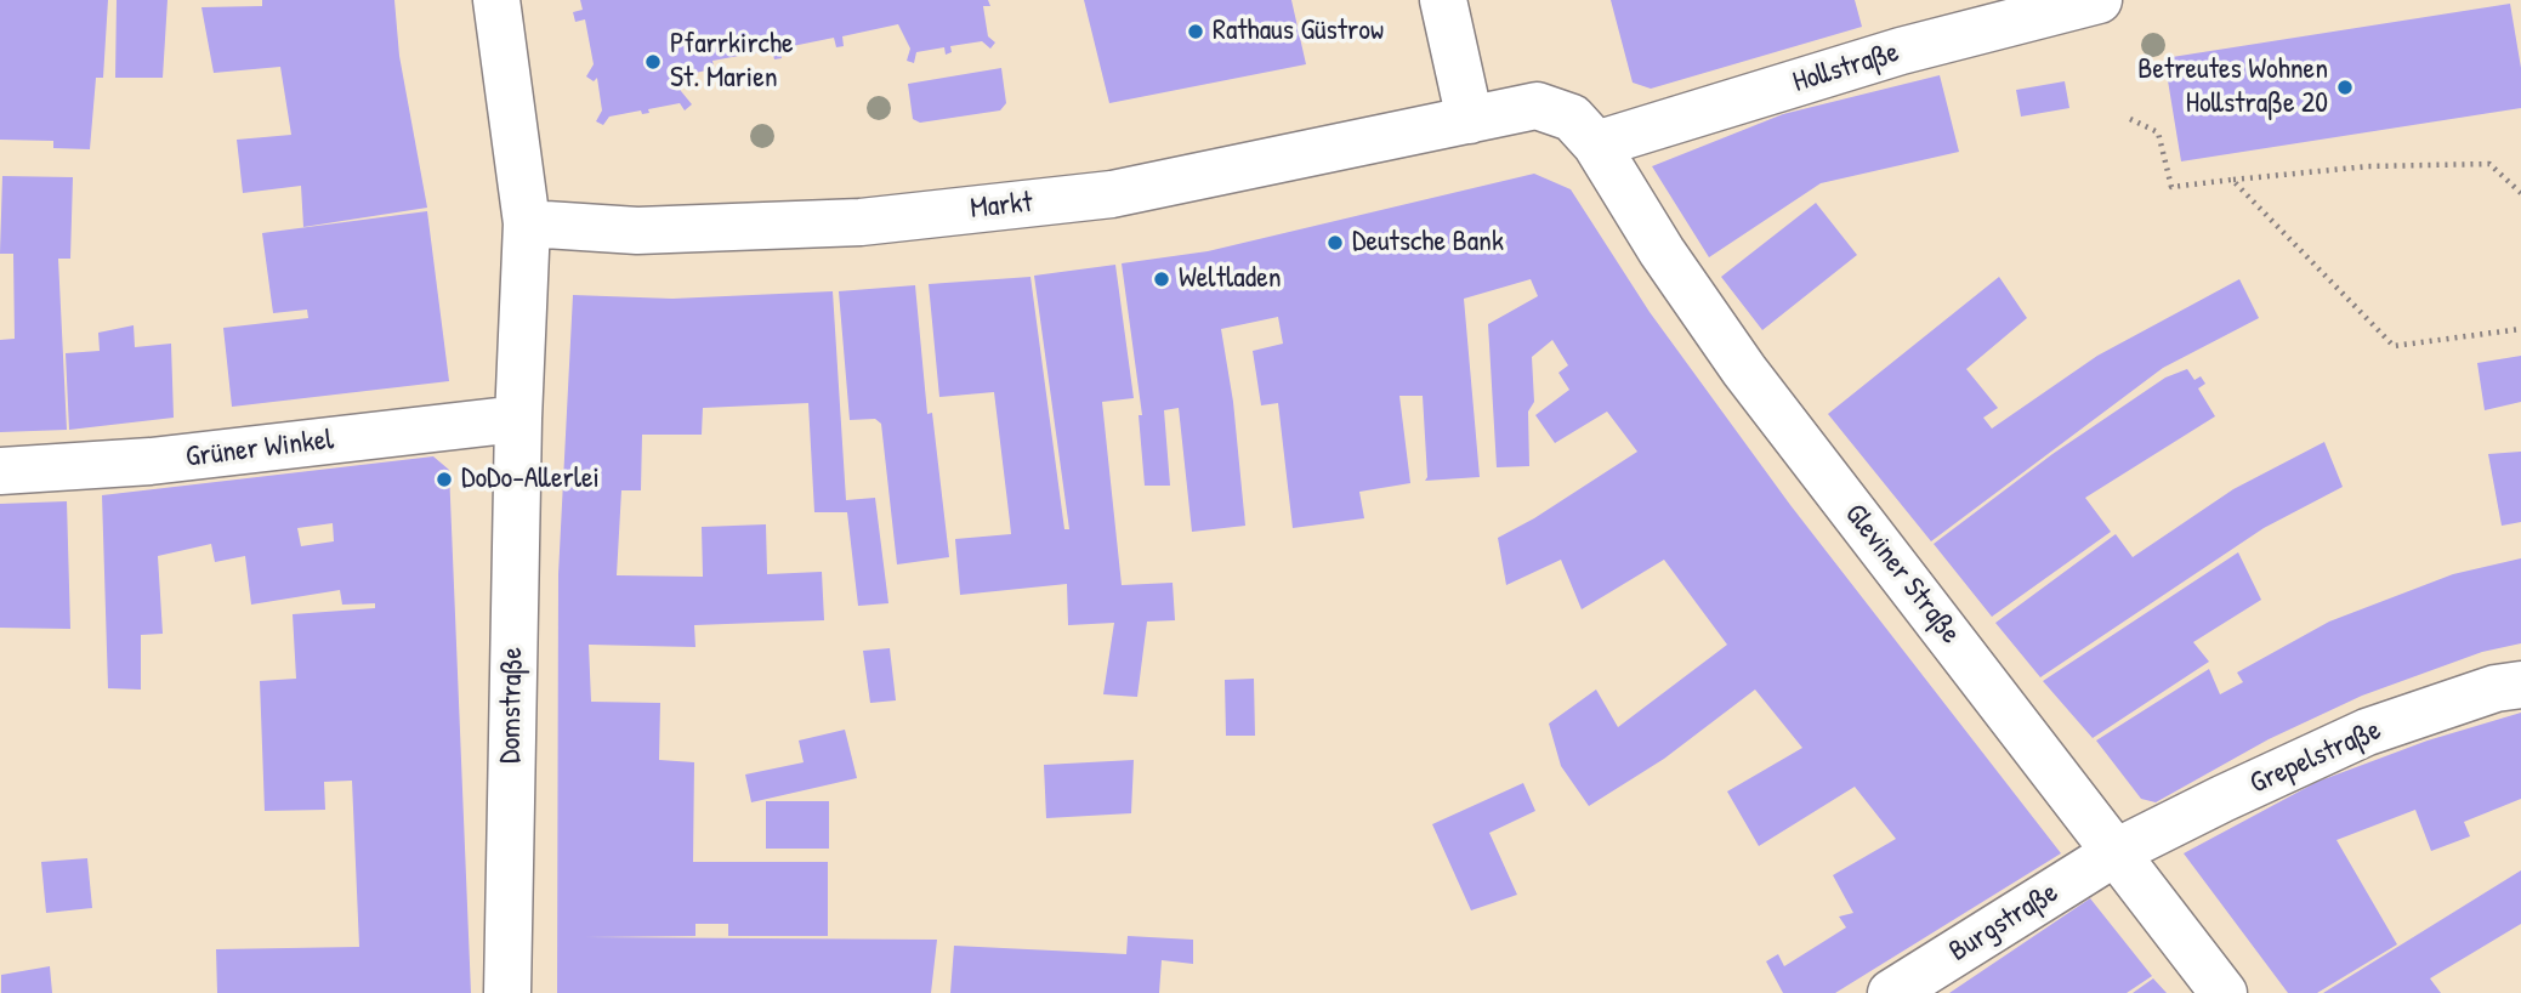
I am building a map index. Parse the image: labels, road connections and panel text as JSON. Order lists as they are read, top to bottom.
{
  "streets": {
    "street": [
      "Hollstraße",
      "Markt",
      "Grüner Winkel",
      "Gleviner Straße",
      "Domstraße",
      "Grepelstraße",
      "Burgstraße"
    ]
  },
  "crossings": [
    ["Hollstraße", "Markt"],
    ["Hollstraße", "Gleviner Straße"],
    ["Markt", "Gleviner Straße"],
    ["Grüner Winkel", "Domstraße"],
    ["Gleviner Straße", "Grepelstraße"],
    ["Gleviner Straße", "Burgstraße"],
    ["Grepelstraße", "Burgstraße"]
  ],
  "places": [
    "Rathaus Güstrow",
    "Pfarrkirche St. Marien",
    "Betreutes Wohnen Hollstraße 20",
    "Deutsche Bank",
    "Weltladen",
    "DoDo-Allerlei"
  ]
}
